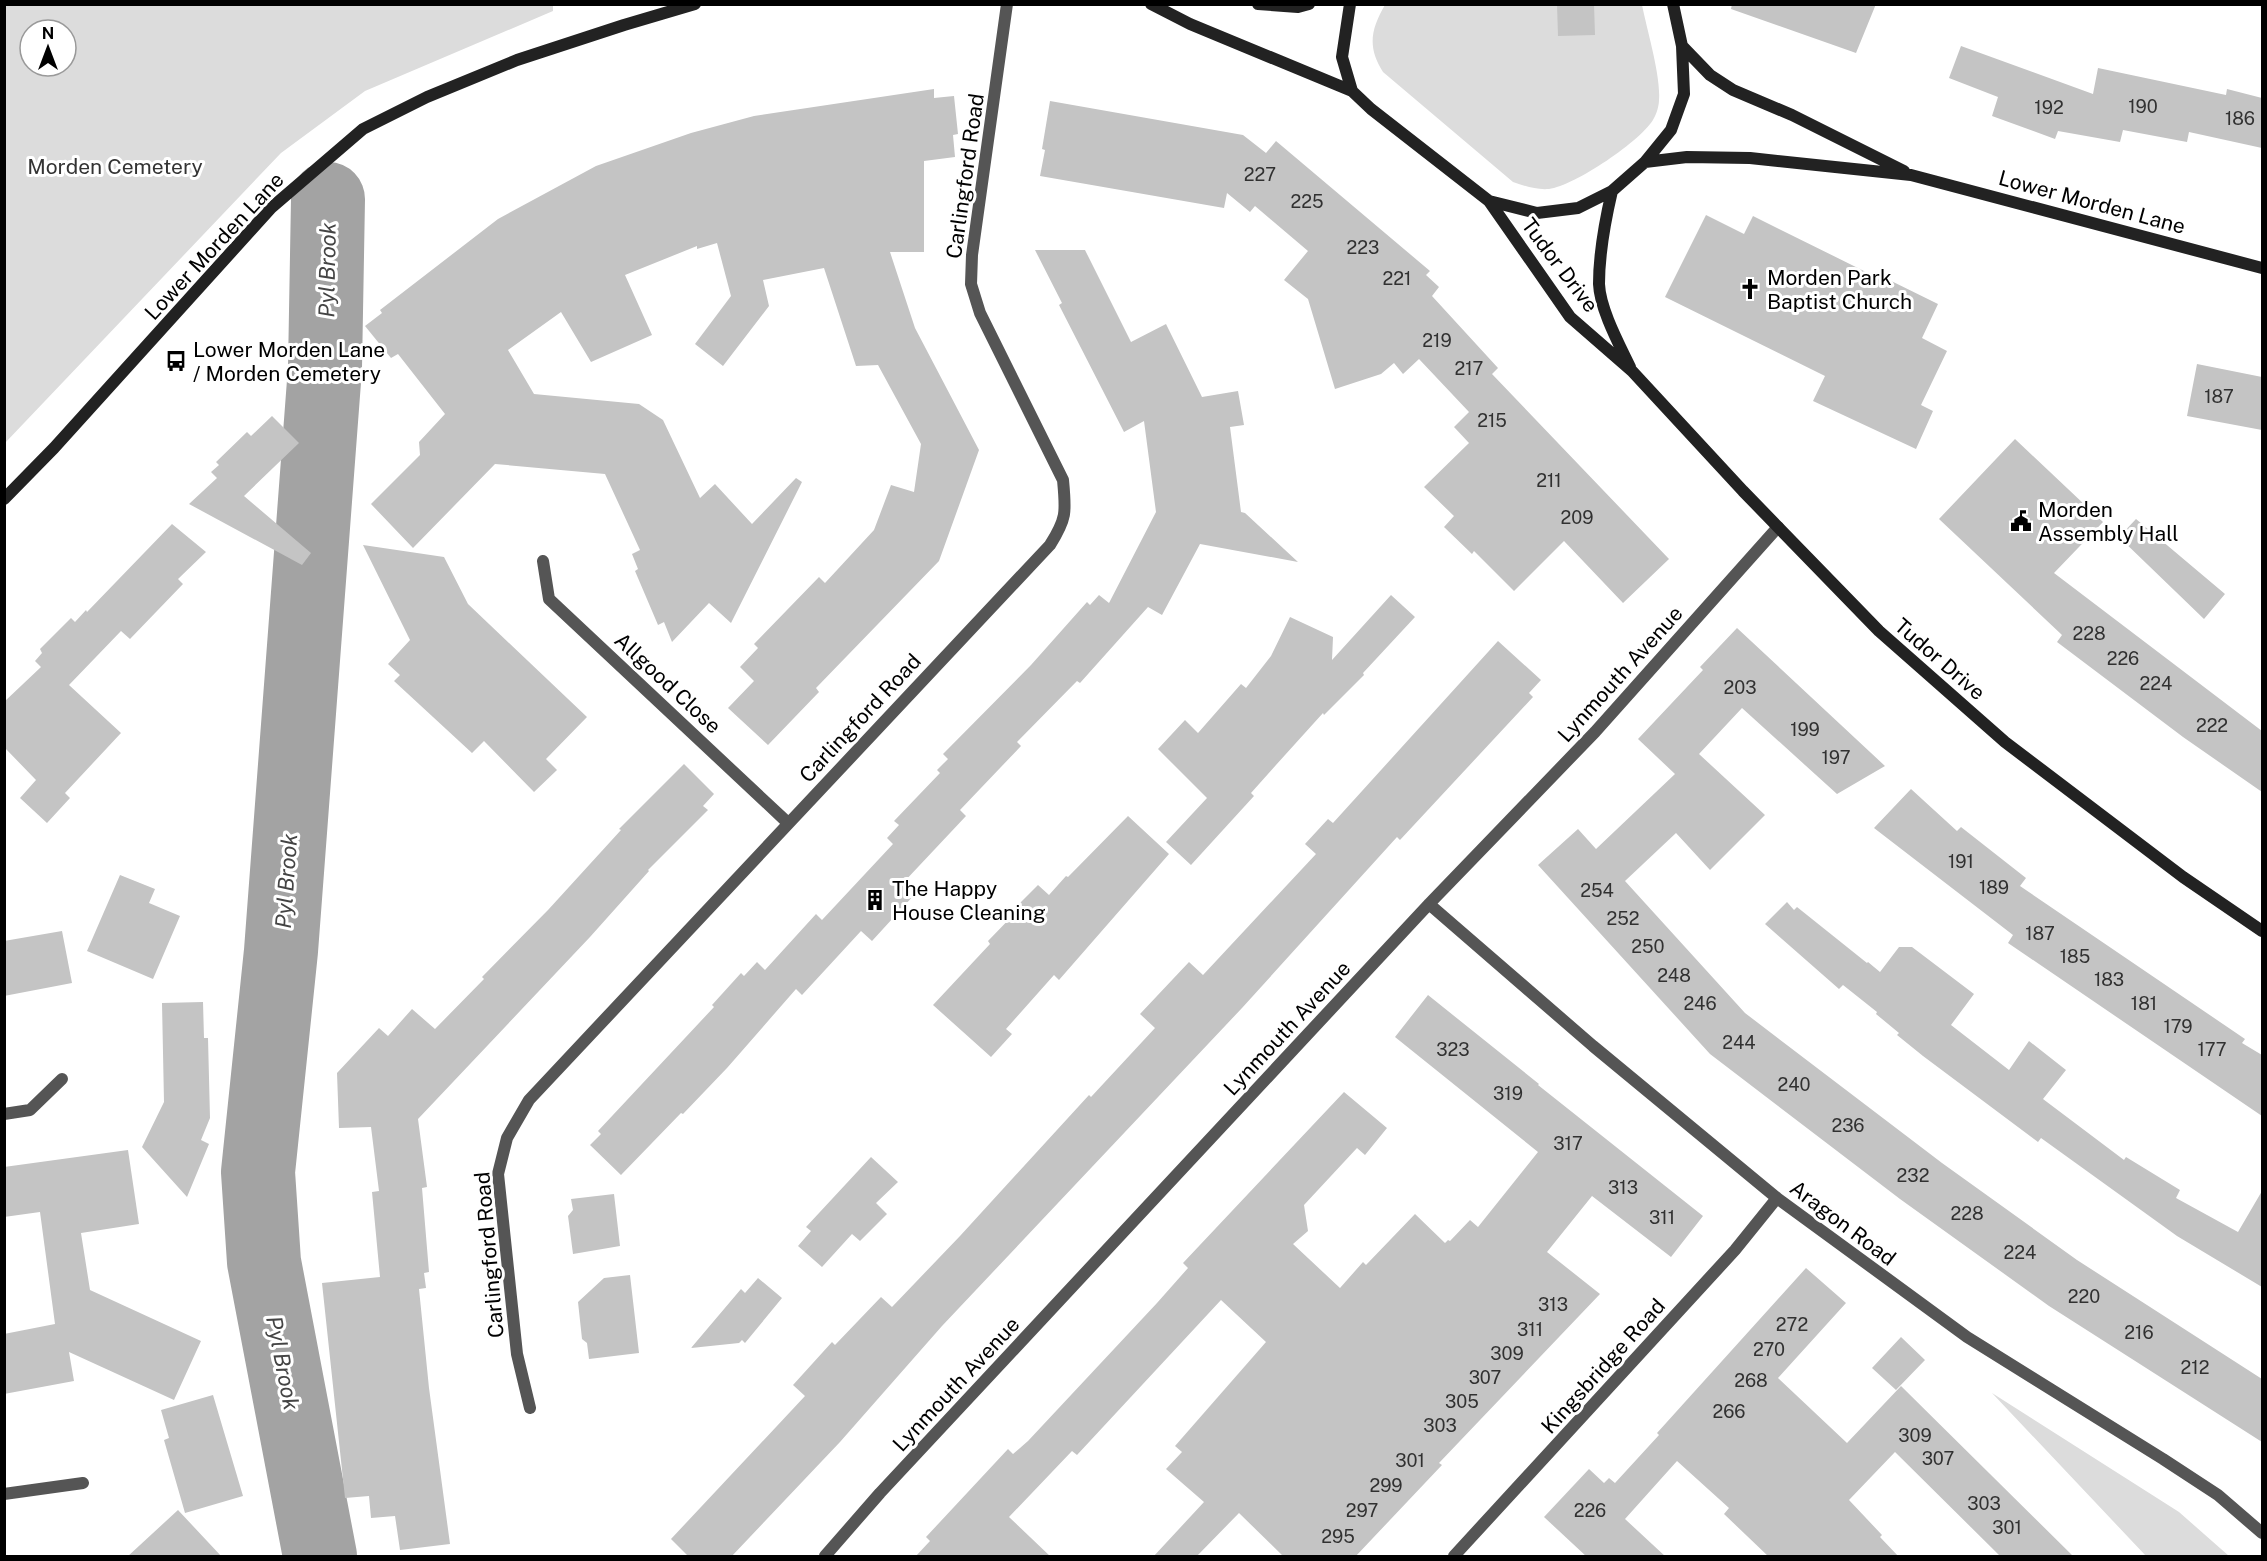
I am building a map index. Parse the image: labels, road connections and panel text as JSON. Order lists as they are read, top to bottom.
{
  "streets": {
    "street": [
      "Carlingford Road",
      "Lower Morden Lane",
      "Tudor Drive",
      "Lynmouth Avenue",
      "Allgood Close",
      "Aragon Road",
      "Kingsbridge Road"
    ]
  },
  "crossings": [
    ["Carlingford Road", "Allgood Close"],
    ["Tudor Drive", "Lynmouth Avenue"],
    ["Lynmouth Avenue", "Aragon Road"],
    ["Aragon Road", "Kingsbridge Road"]
  ],
  "water": ["Pyl Brook"],
  "parks": ["Morden Cemetery"],
  "places": {
    "church": ["Morden Park Baptist Church"],
    "bus stop": ["Lower Morden Lane / Morden Cemetery"],
    "public building": ["Morden Assembly Hall"],
    "building": ["The Happy House Cleaning"]
  },
  "house_numbers": [
    "190",
    "192",
    "186",
    "227",
    "225",
    "223",
    "221",
    "219",
    "217",
    "187",
    "215",
    "211",
    "209",
    "228",
    "226",
    "224",
    "203",
    "222",
    "199",
    "197",
    "191",
    "189",
    "254",
    "252",
    "187",
    "250",
    "185",
    "248",
    "183",
    "246",
    "181",
    "179",
    "244",
    "323",
    "177",
    "240",
    "319",
    "236",
    "317",
    "232",
    "313",
    "228",
    "311",
    "224",
    "220",
    "313",
    "272",
    "311",
    "216",
    "270",
    "309",
    "212",
    "307",
    "268",
    "305",
    "266",
    "303",
    "309",
    "307",
    "301",
    "299",
    "303",
    "297",
    "226",
    "301",
    "295"
  ],
  "north": "top"
}
